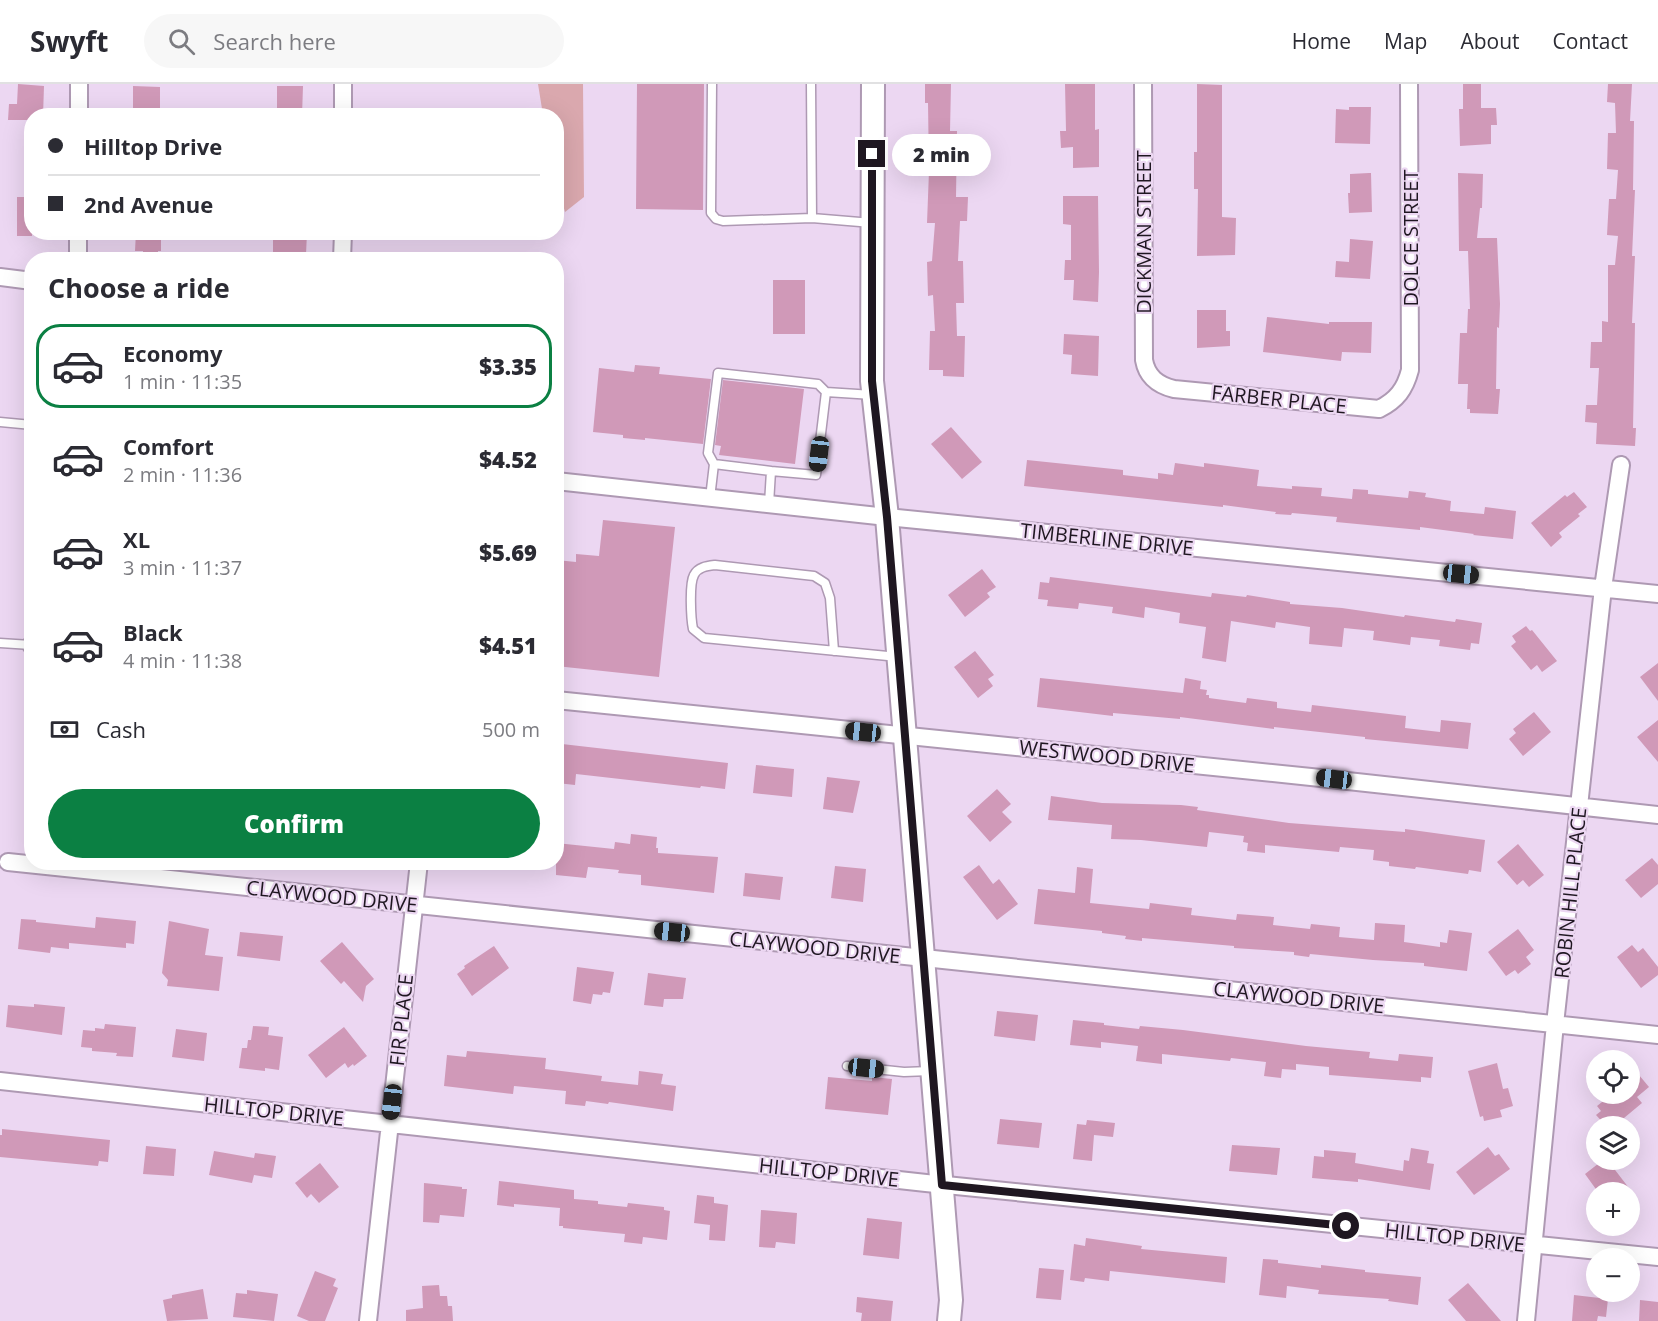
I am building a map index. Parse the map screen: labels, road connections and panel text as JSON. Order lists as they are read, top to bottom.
{
  "streets": {
    "street": [
      "DICKMAN STREET",
      "DOLCE STREET",
      "FARBER PLACE",
      "TIMBERLINE DRIVE",
      "WESTWOOD DRIVE",
      "ROBIN HILL PLACE",
      "CLAYWOOD DRIVE",
      "FIR PLACE",
      "HILLTOP DRIVE"
    ]
  },
  "crossings": [
    ["DICKMAN STREET", "FARBER PLACE"],
    ["DOLCE STREET", "FARBER PLACE"],
    ["TIMBERLINE DRIVE", "ROBIN HILL PLACE"],
    ["WESTWOOD DRIVE", "ROBIN HILL PLACE"],
    ["ROBIN HILL PLACE", "CLAYWOOD DRIVE"],
    ["ROBIN HILL PLACE", "HILLTOP DRIVE"],
    ["CLAYWOOD DRIVE", "FIR PLACE"],
    ["FIR PLACE", "HILLTOP DRIVE"]
  ],
  "page": {
    "header": "Swyft",
    "search": "Search here",
    "nav": [
      "Home",
      "Map",
      "About",
      "Contact"
    ],
    "banner": ["Hilltop Drive", "2nd Avenue"],
    "bubble": "2 min",
    "heading": "Choose a ride",
    "list": [
      {
        "name": "Economy",
        "note": "1 min · 11:35",
        "value": "$3.35"
      },
      {
        "name": "Comfort",
        "note": "2 min · 11:36",
        "value": "$4.52"
      },
      {
        "name": "XL",
        "note": "3 min · 11:37",
        "value": "$5.69"
      },
      {
        "name": "Black",
        "note": "4 min · 11:38",
        "value": "$4.51"
      }
    ],
    "pay": ["Cash", "500 m"],
    "buttons": "Confirm",
    "map_buttons": ["+", "−"]
  }
}
